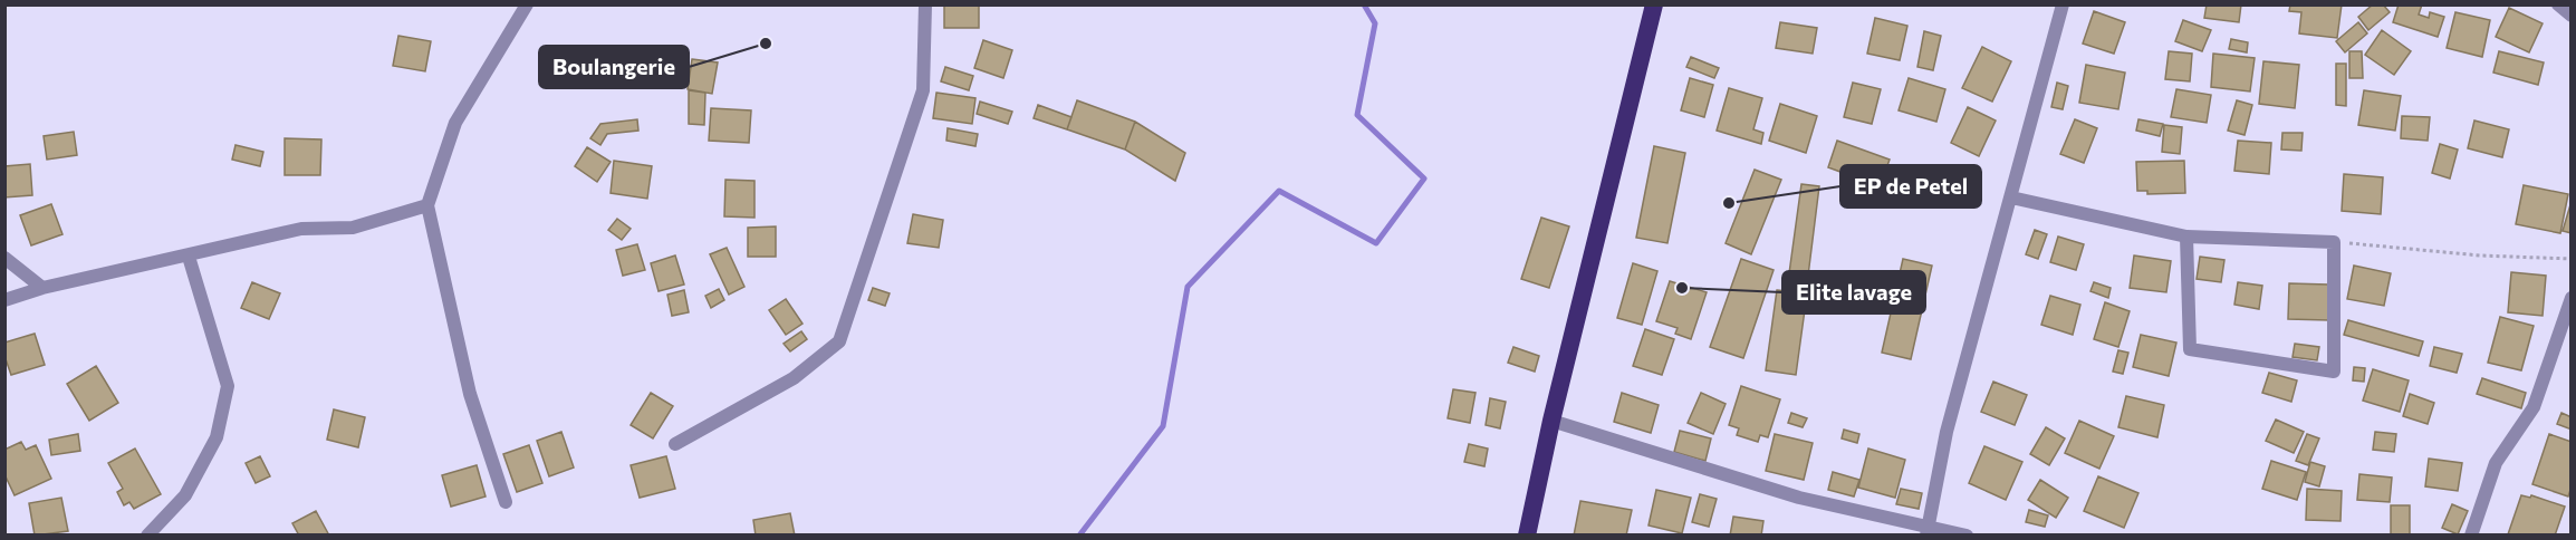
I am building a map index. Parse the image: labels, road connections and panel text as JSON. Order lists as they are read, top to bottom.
{
  "places": ["Boulangerie", "EP de Petel", "Elite lavage"]
}
